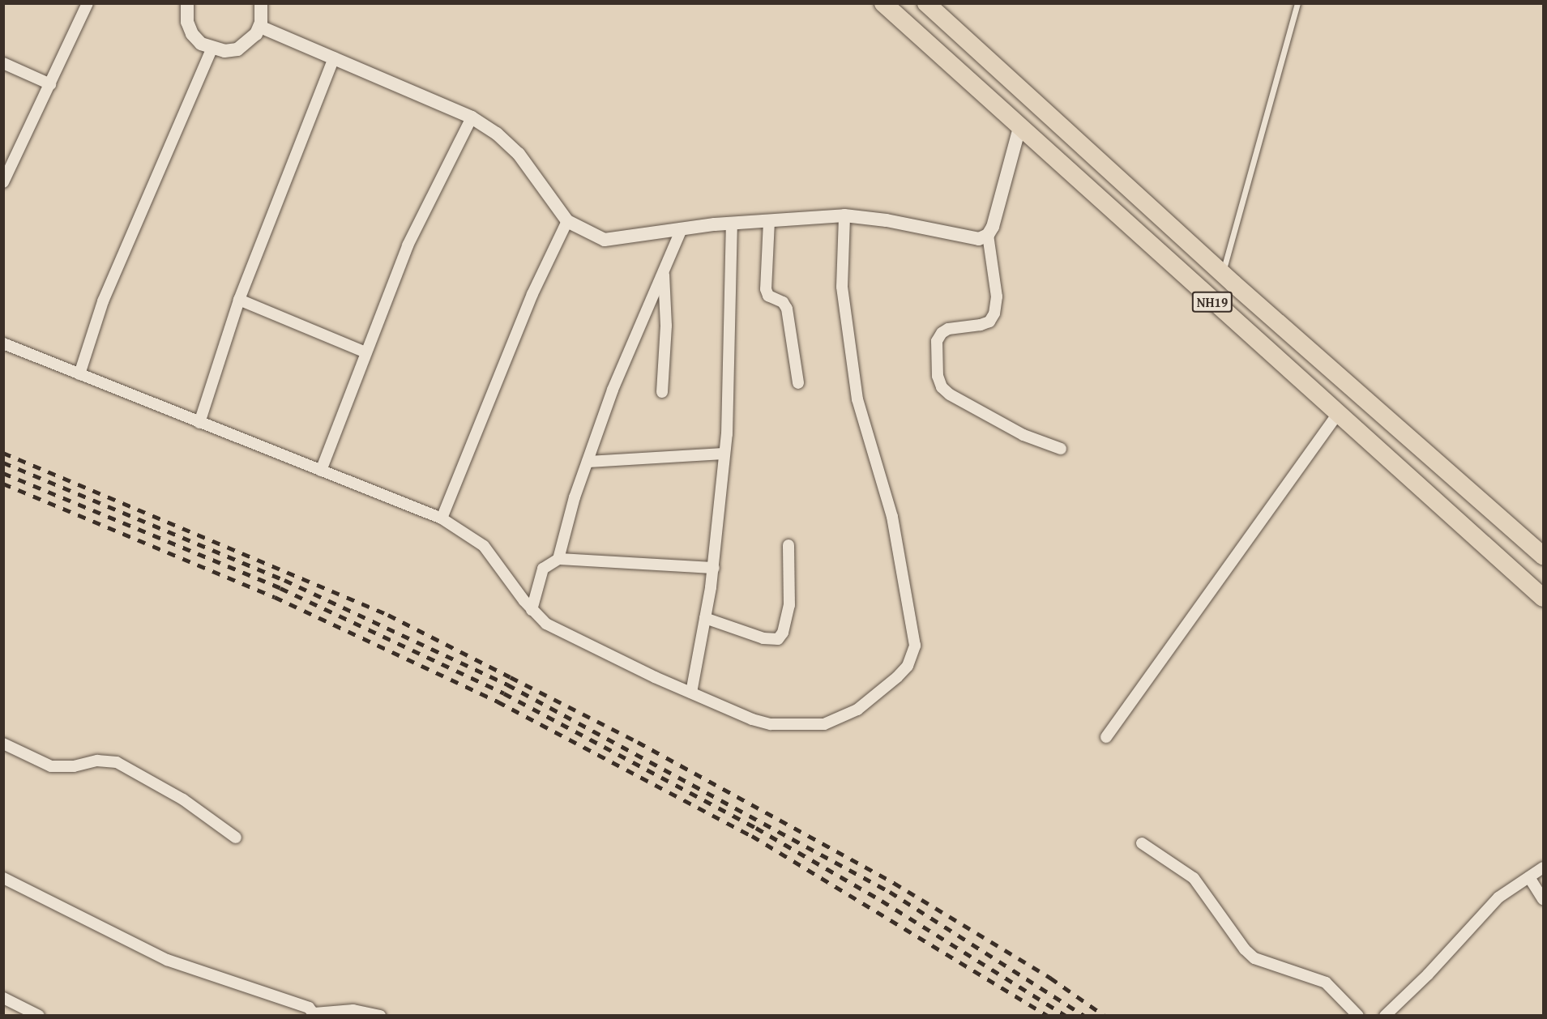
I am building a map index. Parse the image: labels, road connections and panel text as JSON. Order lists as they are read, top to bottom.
{
  "streets": {
    "highway": ["NH19"]
  }
}
